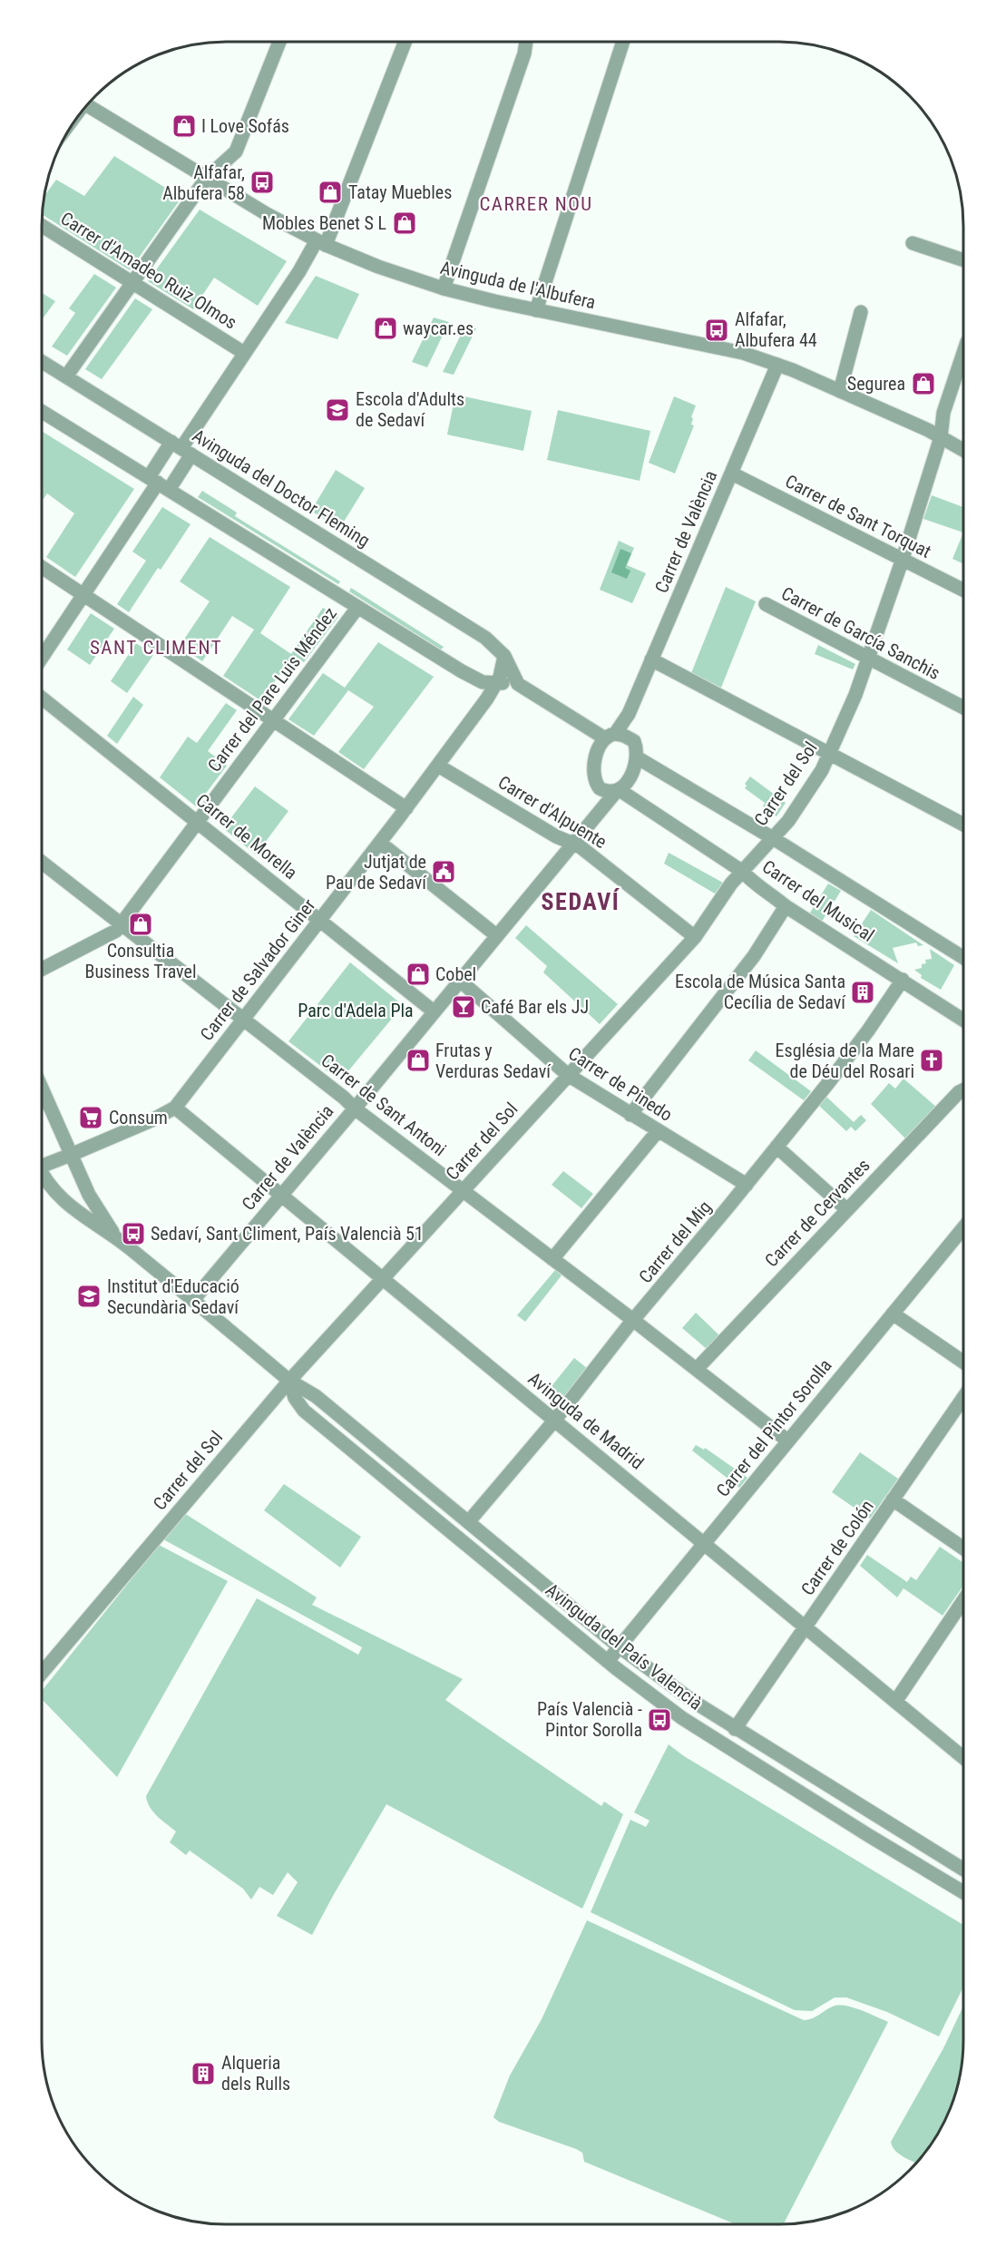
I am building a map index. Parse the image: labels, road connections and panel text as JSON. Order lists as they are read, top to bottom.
{
  "streets": {
    "street": [
      "Carrer d'Amadeo Ruiz Olmos",
      "Avinguda de l'Albufera",
      "Avinguda del Doctor Fleming",
      "Carrer de Sant Torquat",
      "Carrer de València",
      "Carrer de García Sanchis",
      "Carrer del Pare Luis Méndez",
      "Carrer del Sol",
      "Carrer d'Alpuente",
      "Carrer de Morella",
      "Carrer del Musical",
      "Carrer de Salvador Giner",
      "Carrer de Pinedo",
      "Carrer de Sant Antoni",
      "Carrer de Cervantes",
      "Carrer del Mig",
      "Avinguda de Madrid",
      "Carrer del Pintor Sorolla",
      "Carrer de Colón",
      "Avinguda del País Valencià"
    ]
  },
  "crossings": [
    ["Avinguda de l'Albufera", "Carrer de València"],
    ["Avinguda de l'Albufera", "Carrer del Sol"],
    ["Carrer de Sant Torquat", "Carrer de València"],
    ["Carrer de Sant Torquat", "Carrer del Sol"],
    ["Carrer de València", "Carrer d'Alpuente"],
    ["Carrer de València", "Carrer de Morella"],
    ["Carrer de València", "Carrer del Musical"],
    ["Carrer de València", "Carrer de Pinedo"],
    ["Carrer de València", "Carrer de Sant Antoni"],
    ["Carrer de València", "Avinguda de Madrid"],
    ["Carrer de València", "Avinguda del País Valencià"],
    ["Carrer de García Sanchis", "Carrer del Sol"],
    ["Carrer del Pare Luis Méndez", "Carrer de Morella"],
    ["Carrer del Pare Luis Méndez", "Carrer de Sant Antoni"],
    ["Carrer del Sol", "Carrer d'Alpuente"],
    ["Carrer del Sol", "Carrer del Musical"],
    ["Carrer del Sol", "Carrer de Pinedo"],
    ["Carrer del Sol", "Carrer de Sant Antoni"],
    ["Carrer del Sol", "Avinguda de Madrid"],
    ["Carrer del Sol", "Avinguda del País Valencià"],
    ["Carrer d'Alpuente", "Carrer de Salvador Giner"],
    ["Carrer de Morella", "Carrer de Salvador Giner"],
    ["Carrer del Musical", "Carrer del Mig"],
    ["Carrer de Salvador Giner", "Carrer de Sant Antoni"],
    ["Carrer de Salvador Giner", "Avinguda de Madrid"],
    ["Carrer de Salvador Giner", "Avinguda del País Valencià"],
    ["Carrer de Pinedo", "Carrer del Mig"],
    ["Carrer de Sant Antoni", "Carrer de Cervantes"],
    ["Carrer de Sant Antoni", "Carrer del Mig"],
    ["Carrer de Sant Antoni", "Carrer del Pintor Sorolla"],
    ["Carrer del Mig", "Avinguda de Madrid"],
    ["Carrer del Mig", "Avinguda del País Valencià"],
    ["Avinguda de Madrid", "Carrer del Pintor Sorolla"],
    ["Avinguda de Madrid", "Carrer de Colón"],
    ["Carrer del Pintor Sorolla", "Avinguda del País Valencià"],
    ["Carrer de Colón", "Avinguda del País Valencià"]
  ],
  "districts": ["CARRER NOU", "SANT CLIMENT", "SEDAVÍ"],
  "parks": ["Parc d'Adela Pla"],
  "places": {
    "shop": [
      "I Love Sofás",
      "Tatay Muebles",
      "Mobles Benet S L",
      "waycar.es",
      "Segurea",
      "Consultia Business Travel",
      "Cobel",
      "Frutas y Verduras Sedaví"
    ],
    "bus stop": [
      "Alfafar, Albufera 58",
      "Alfafar, Albufera 44",
      "Sedaví, Sant Climent, País Valencià 51",
      "País Valencià - Pintor Sorolla"
    ],
    "school or university": ["Escola d'Adults de Sedaví", "Institut d'Educació Secundària Sedaví"],
    "public building": ["Jutjat de Pau de Sedaví"],
    "building": ["Escola de Música Santa Cecília de Sedaví", "Alqueria dels Rulls"],
    "bar": ["Café Bar els JJ"],
    "church": ["Església de la Mare de Déu del Rosari"],
    "supermarket": ["Consum"]
  }
}
